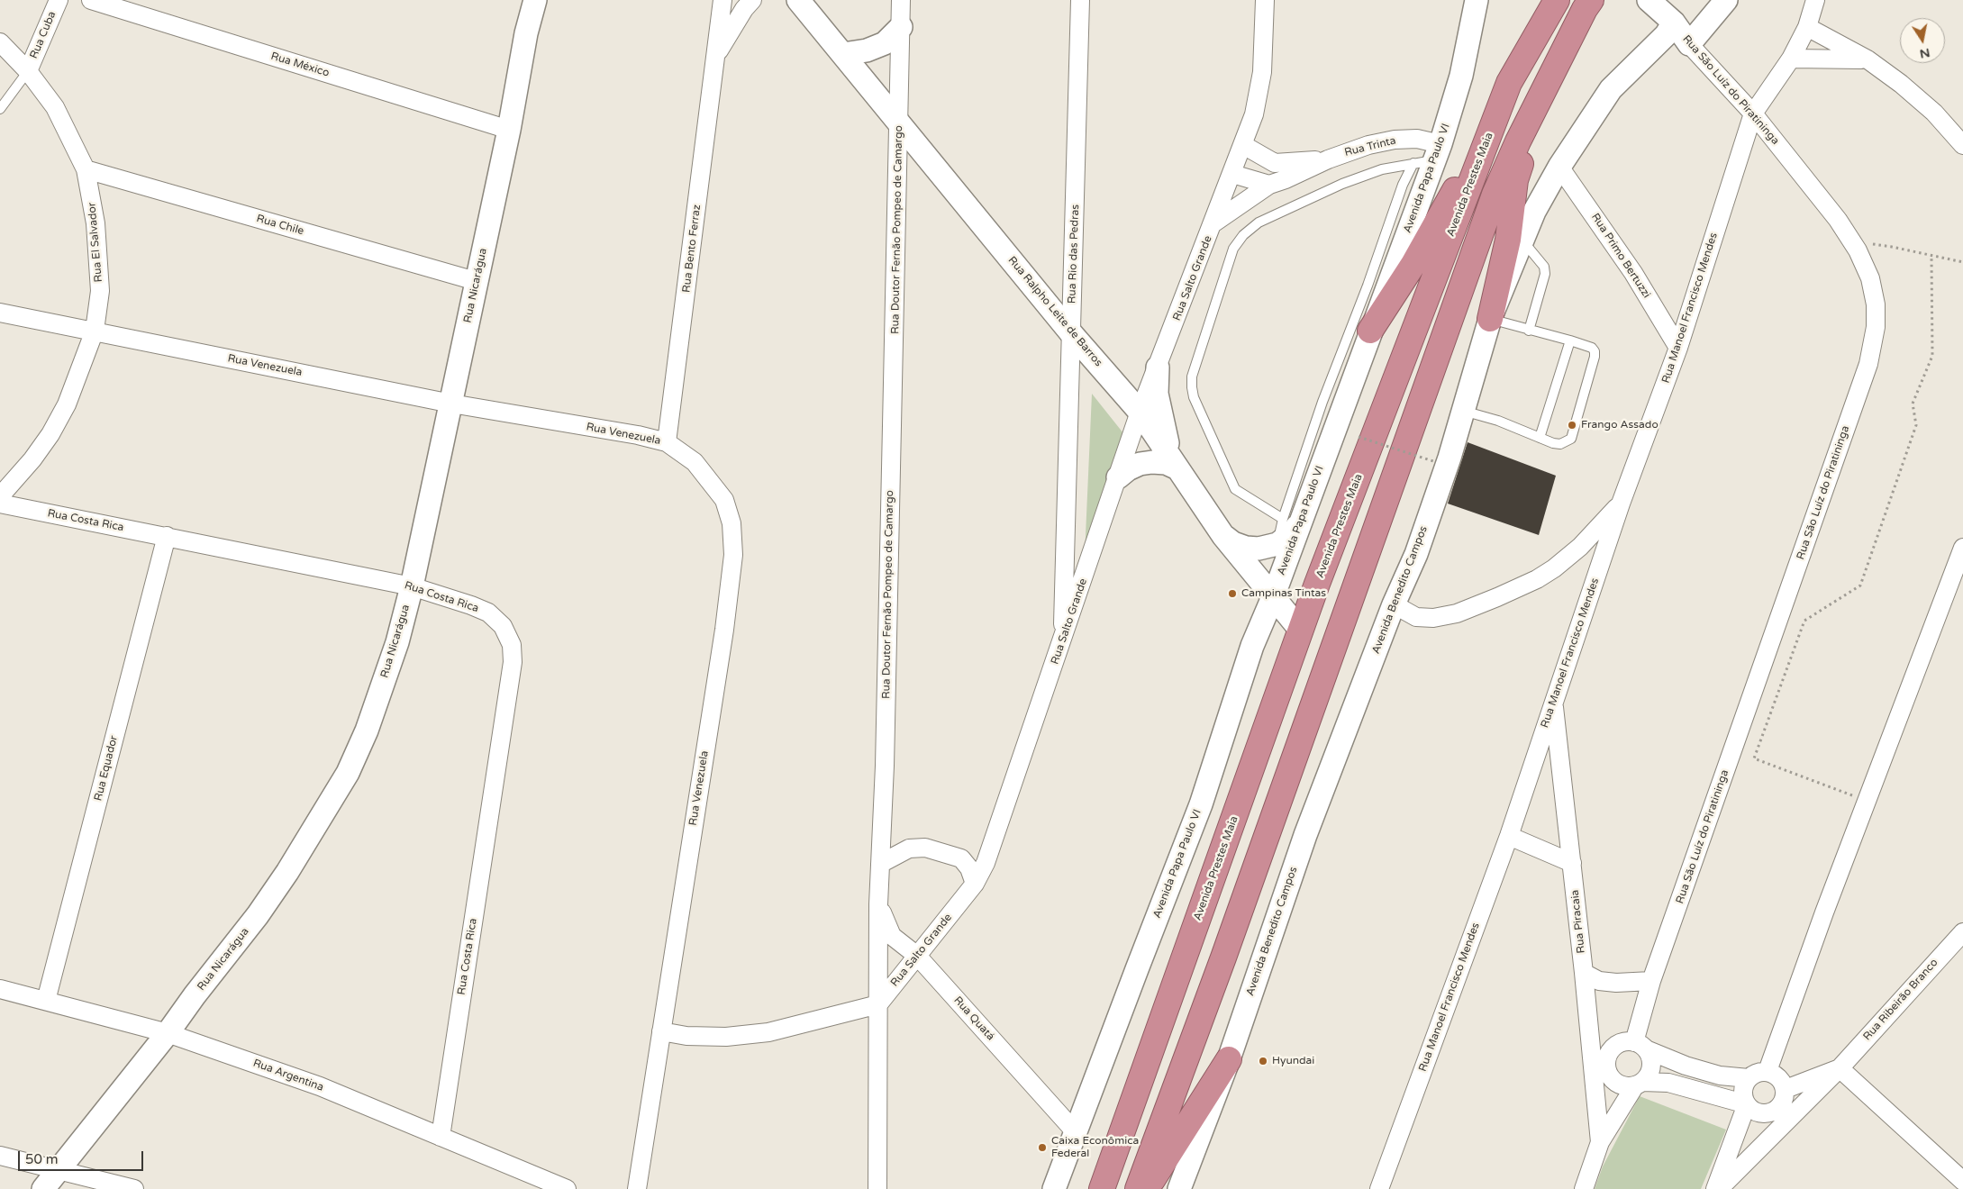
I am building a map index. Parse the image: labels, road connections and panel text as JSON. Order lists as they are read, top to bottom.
{
  "streets": {
    "highway": ["Avenida Prestes Maia"],
    "street": [
      "Rua Cuba",
      "Rua México",
      "Rua São Luíz do Piratininga",
      "Rua Trinta",
      "Avenida Papa Paulo VI",
      "Rua Chile",
      "Rua Doutor Fernão Pompeo de Camargo",
      "Rua El Salvador",
      "Rua Bento Ferraz",
      "Rua Rio das Pedras",
      "Rua Primo Bertuzzi",
      "Rua Salto Grande",
      "Rua Nicarágua",
      "Rua Manoel Francisco Mendes",
      "Rua Ralpho Leite de Barros",
      "Rua Venezuela",
      "Rua Costa Rica",
      "Avenida Benedito Campos",
      "Rua Equador",
      "Rua Piracaia",
      "Rua Ribeirão Branco",
      "Rua Quatá",
      "Rua Argentina"
    ]
  },
  "crossings": [
    ["Rua Cuba", "Rua El Salvador"],
    ["Rua México", "Rua Nicarágua"],
    ["Rua São Luíz do Piratininga", "Rua Manoel Francisco Mendes"],
    ["Rua São Luíz do Piratininga", "Avenida Benedito Campos"],
    ["Rua Trinta", "Avenida Papa Paulo VI"],
    ["Rua Trinta", "Rua Salto Grande"],
    ["Avenida Papa Paulo VI", "Rua Ralpho Leite de Barros"],
    ["Avenida Papa Paulo VI", "Rua Quatá"],
    ["Avenida Prestes Maia", "Rua Ralpho Leite de Barros"],
    ["Rua Chile", "Rua El Salvador"],
    ["Rua Chile", "Rua Nicarágua"],
    ["Rua Doutor Fernão Pompeo de Camargo", "Rua Salto Grande"],
    ["Rua Doutor Fernão Pompeo de Camargo", "Rua Ralpho Leite de Barros"],
    ["Rua Doutor Fernão Pompeo de Camargo", "Rua Quatá"],
    ["Rua El Salvador", "Rua Venezuela"],
    ["Rua Bento Ferraz", "Rua Venezuela"],
    ["Rua Rio das Pedras", "Rua Salto Grande"],
    ["Rua Rio das Pedras", "Rua Ralpho Leite de Barros"],
    ["Rua Primo Bertuzzi", "Rua Manoel Francisco Mendes"],
    ["Rua Primo Bertuzzi", "Avenida Benedito Campos"],
    ["Rua Salto Grande", "Rua Ralpho Leite de Barros"],
    ["Rua Salto Grande", "Rua Quatá"],
    ["Rua Nicarágua", "Rua Venezuela"],
    ["Rua Nicarágua", "Rua Costa Rica"],
    ["Rua Nicarágua", "Rua Argentina"],
    ["Rua Manoel Francisco Mendes", "Rua Piracaia"],
    ["Rua Costa Rica", "Rua Equador"],
    ["Rua Costa Rica", "Rua Argentina"],
    ["Rua Equador", "Rua Argentina"]
  ],
  "places": [
    "Frango Assado",
    "Campinas Tintas",
    "Hyundai",
    "Caixa Econômica Federal"
  ],
  "scale_bar": "50 m",
  "north": "bottom"
}
